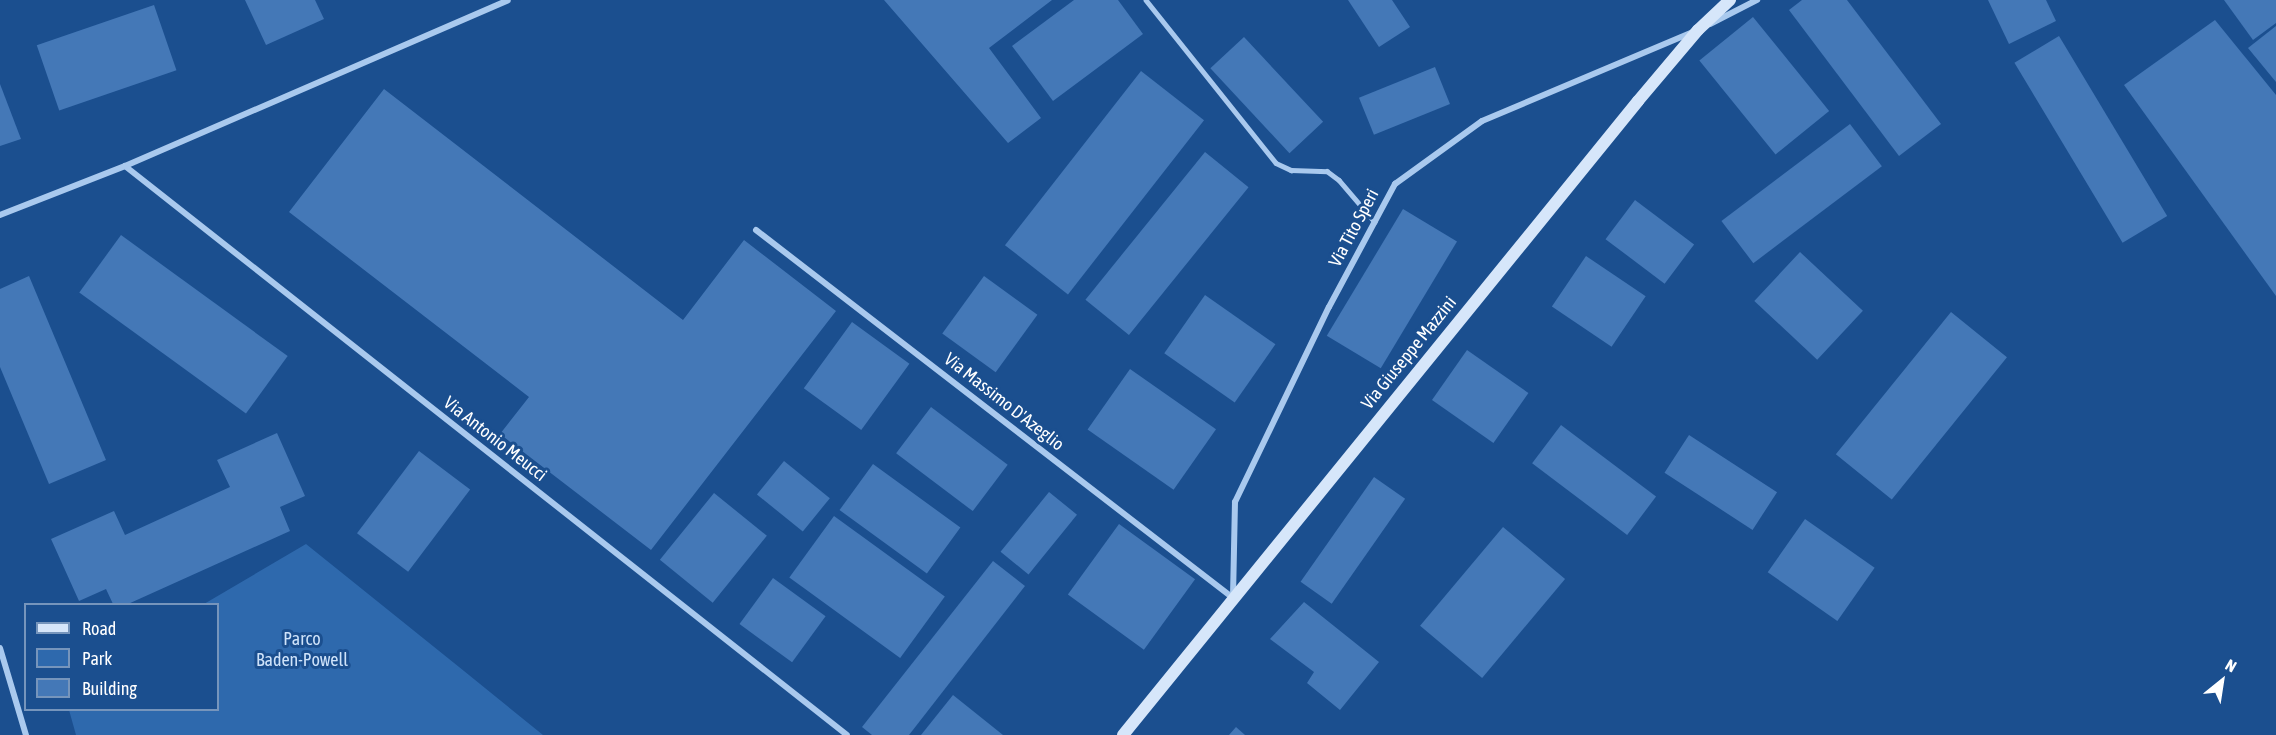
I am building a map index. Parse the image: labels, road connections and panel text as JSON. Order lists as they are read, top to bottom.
{
  "streets": {
    "main road": ["Via Giuseppe Mazzini"],
    "street": ["Via Tito Speri", "Via Massimo D'Azeglio", "Via Antonio Meucci"]
  },
  "crossings": [
    ["Via Tito Speri", "Via Giuseppe Mazzini"],
    ["Via Tito Speri", "Via Massimo D'Azeglio"],
    ["Via Giuseppe Mazzini", "Via Massimo D'Azeglio"]
  ],
  "parks": ["Parco Baden-Powell"],
  "legend": ["Road", "Park", "Building"],
  "north": "top right"
}
